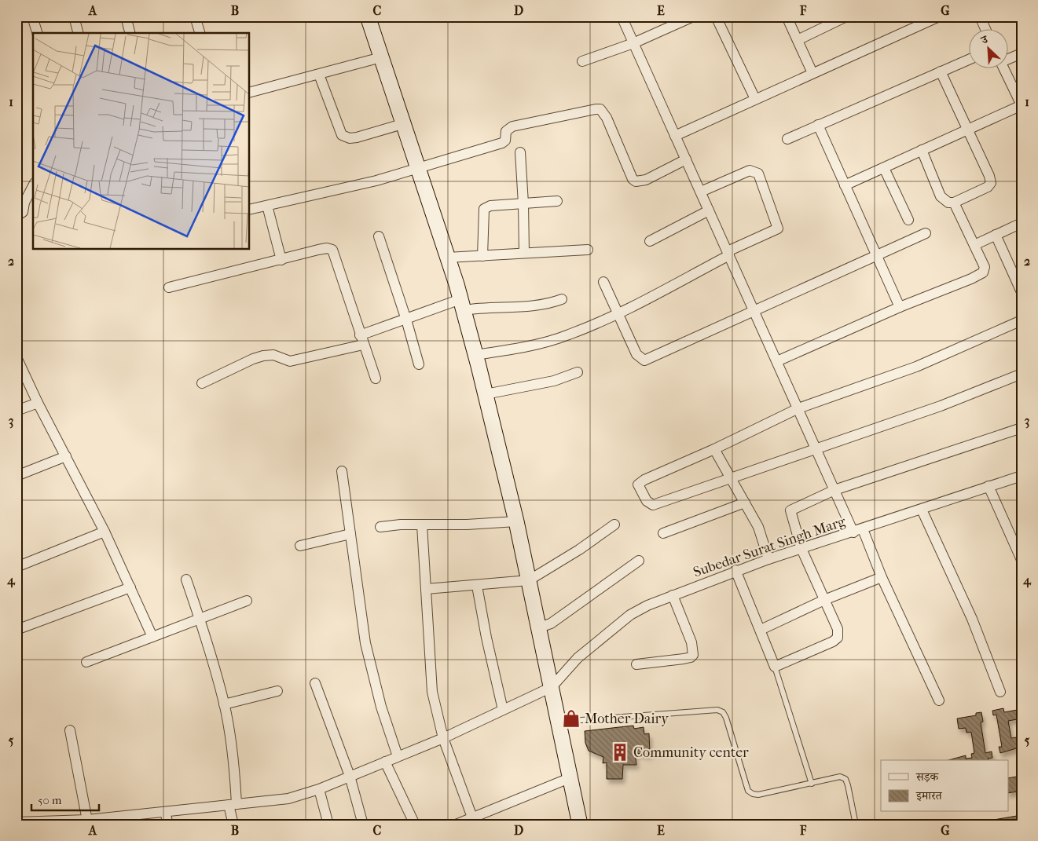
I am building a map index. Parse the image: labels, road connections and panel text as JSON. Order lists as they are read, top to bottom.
{
  "streets": {
    "street": ["Subedar Surat Singh Marg"]
  },
  "places": {
    "shop": ["Mother Dairy"],
    "building": ["Community center"]
  },
  "legend": ["सड़क", "इमारत"],
  "scale_bar": "50 m",
  "north": "top left",
  "grid": {
    "columns": [
      "A",
      "B",
      "C",
      "D",
      "E",
      "F",
      "G"
    ],
    "rows": [
      "1",
      "2",
      "3",
      "4",
      "5"
    ]
  }
}
